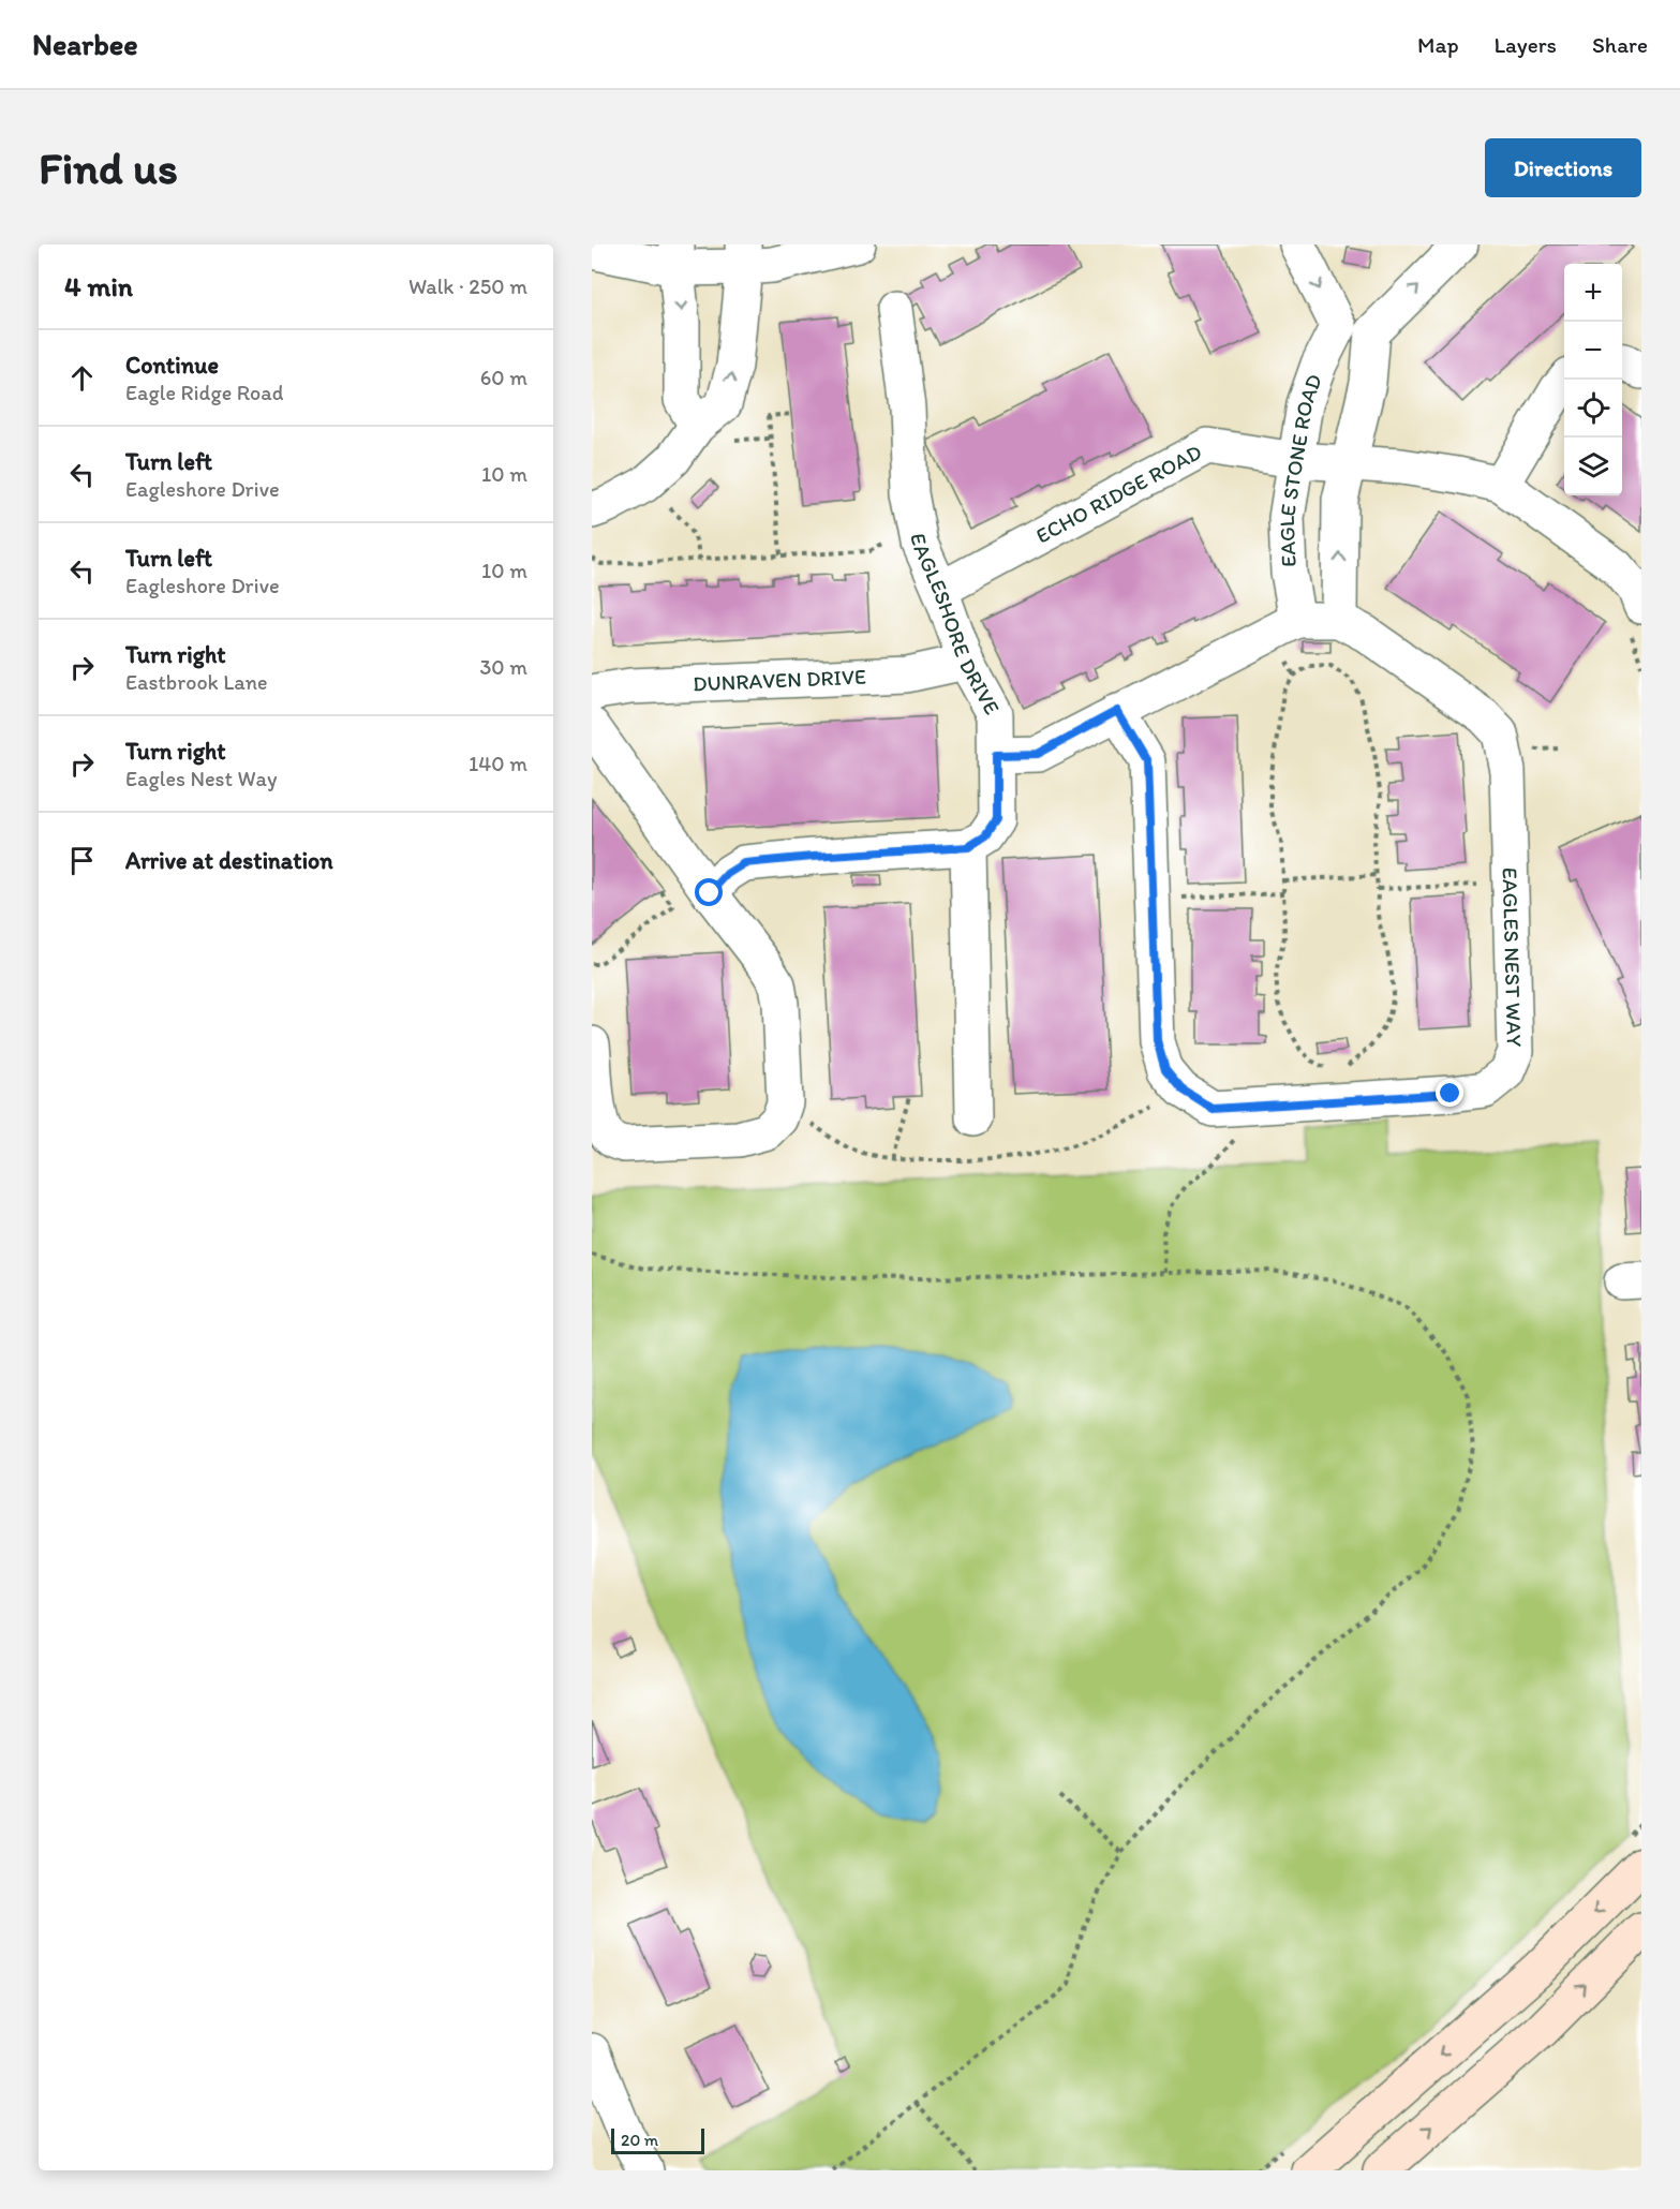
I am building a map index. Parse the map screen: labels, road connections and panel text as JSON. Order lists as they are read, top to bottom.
{
  "streets": {
    "street": [
      "EAGLE STONE ROAD",
      "ECHO RIDGE ROAD",
      "EAGLESHORE DRIVE",
      "DUNRAVEN DRIVE",
      "EAGLES NEST WAY"
    ]
  },
  "crossings": [
    ["EAGLE STONE ROAD", "ECHO RIDGE ROAD"],
    ["EAGLE STONE ROAD", "EAGLES NEST WAY"],
    ["ECHO RIDGE ROAD", "EAGLESHORE DRIVE"],
    ["EAGLESHORE DRIVE", "DUNRAVEN DRIVE"]
  ],
  "scale_bar": "20 m",
  "page": {
    "header": "Nearbee",
    "nav": ["Map", "Layers", "Share"],
    "buttons": "Directions",
    "title": "Find us",
    "heading": ["4 min", "Walk · 250 m"],
    "map_buttons": ["+", "−"],
    "list": [
      ["Continue", "Eagle Ridge Road", "60 m"],
      ["Turn left", "Eagleshore Drive", "10 m"],
      ["Turn left", "Eagleshore Drive", "10 m"],
      ["Turn right", "Eastbrook Lane", "30 m"],
      ["Turn right", "Eagles Nest Way", "140 m"],
      "Arrive at destination"
    ],
    "scale": "20 m"
  }
}
